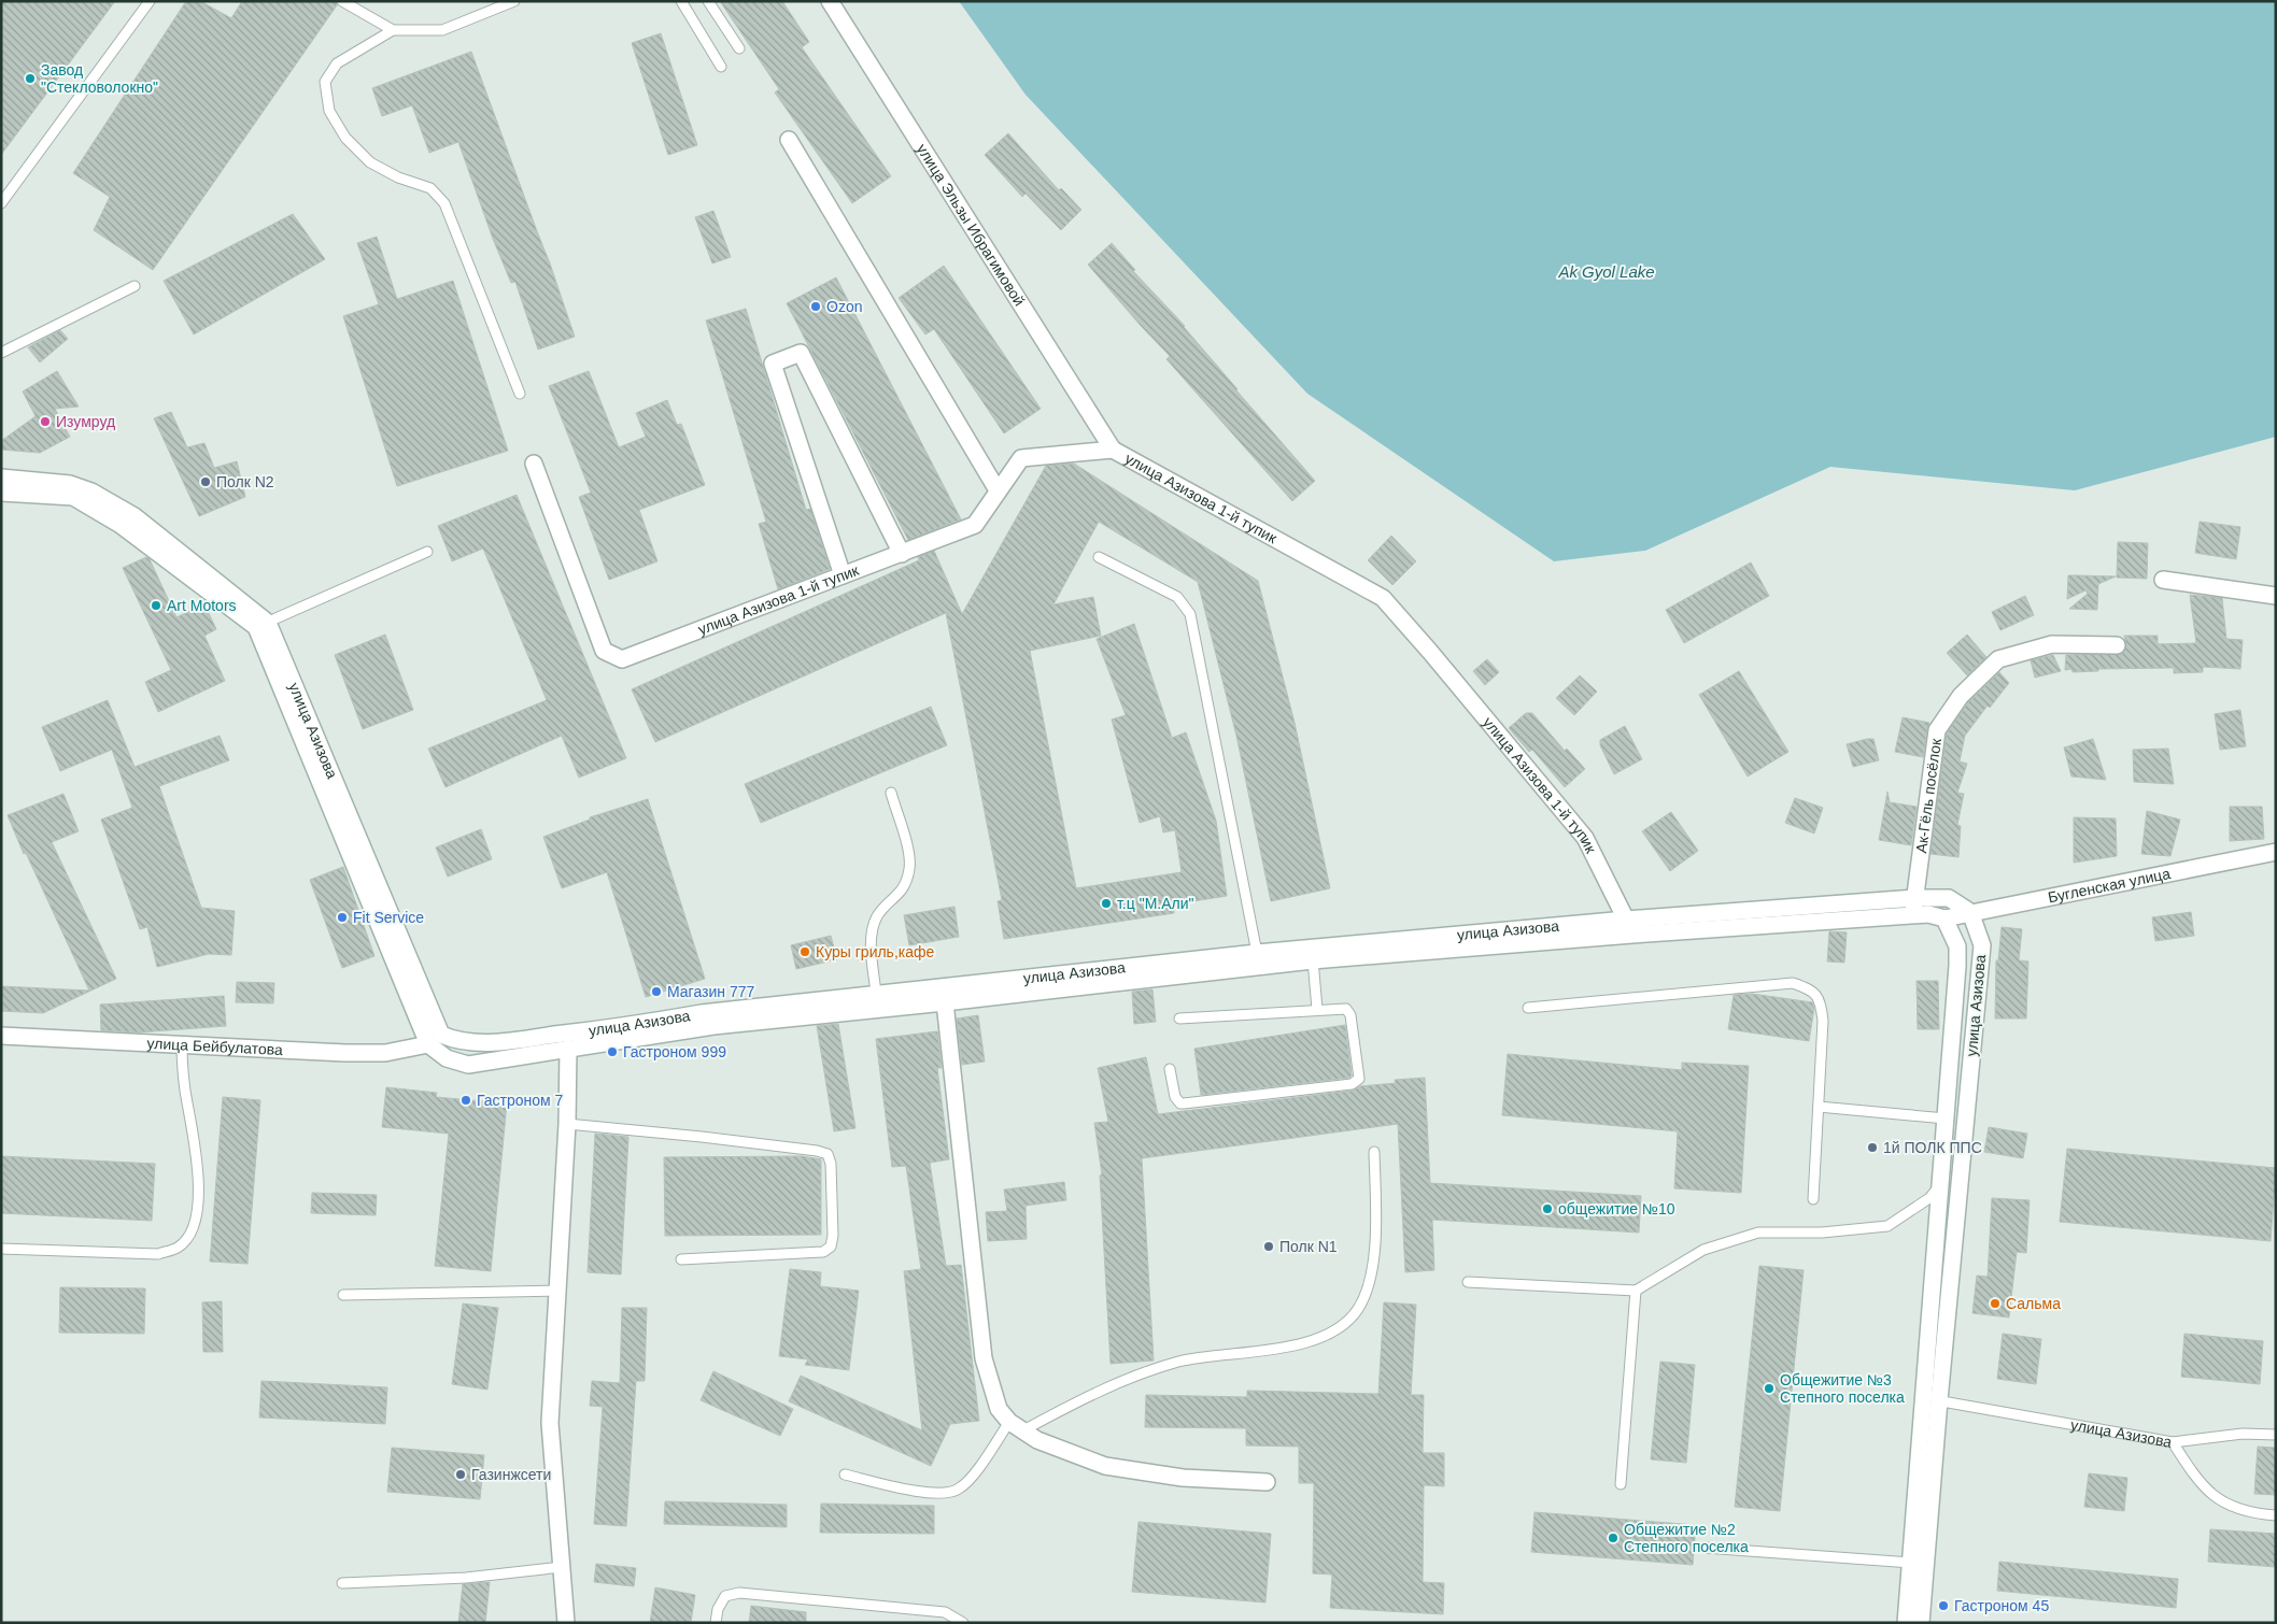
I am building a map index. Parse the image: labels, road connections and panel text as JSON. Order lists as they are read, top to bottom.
{
  "streets": {
    "main road": [
      "улица Эльзы Ибрагимовой",
      "улица Азизова 1-й тупик",
      "улица Азизова",
      "Ак-Гёль посёлок",
      "Бугленская улица",
      "улица Бейбулатова"
    ]
  },
  "crossings": [
    ["улица Эльзы Ибрагимовой", "улица Азизова 1-й тупик"],
    ["улица Азизова 1-й тупик", "улица Азизова"],
    ["улица Азизова", "Ак-Гёль посёлок"],
    ["улица Азизова", "Бугленская улица"],
    ["улица Азизова", "улица Бейбулатова"]
  ],
  "water": ["Ak Gyol Lake"],
  "places": [
    "Завод \"Стекловолокно\"",
    "Ozon",
    "Изумруд",
    "Полк N2",
    "Art Motors",
    "т.ц \"М.Али\"",
    "Fit Service",
    "Куры гриль,кафе",
    "Магазин 777",
    "Гастроном 999",
    "Гастроном 7",
    "1й ПОЛК ППС",
    "общежитие №10",
    "Полк N1",
    "Сальма",
    "Общежитие №3 Степного поселка",
    "Газинжсети",
    "Общежитие №2 Степного поселка",
    "Гастроном 45"
  ]
}
